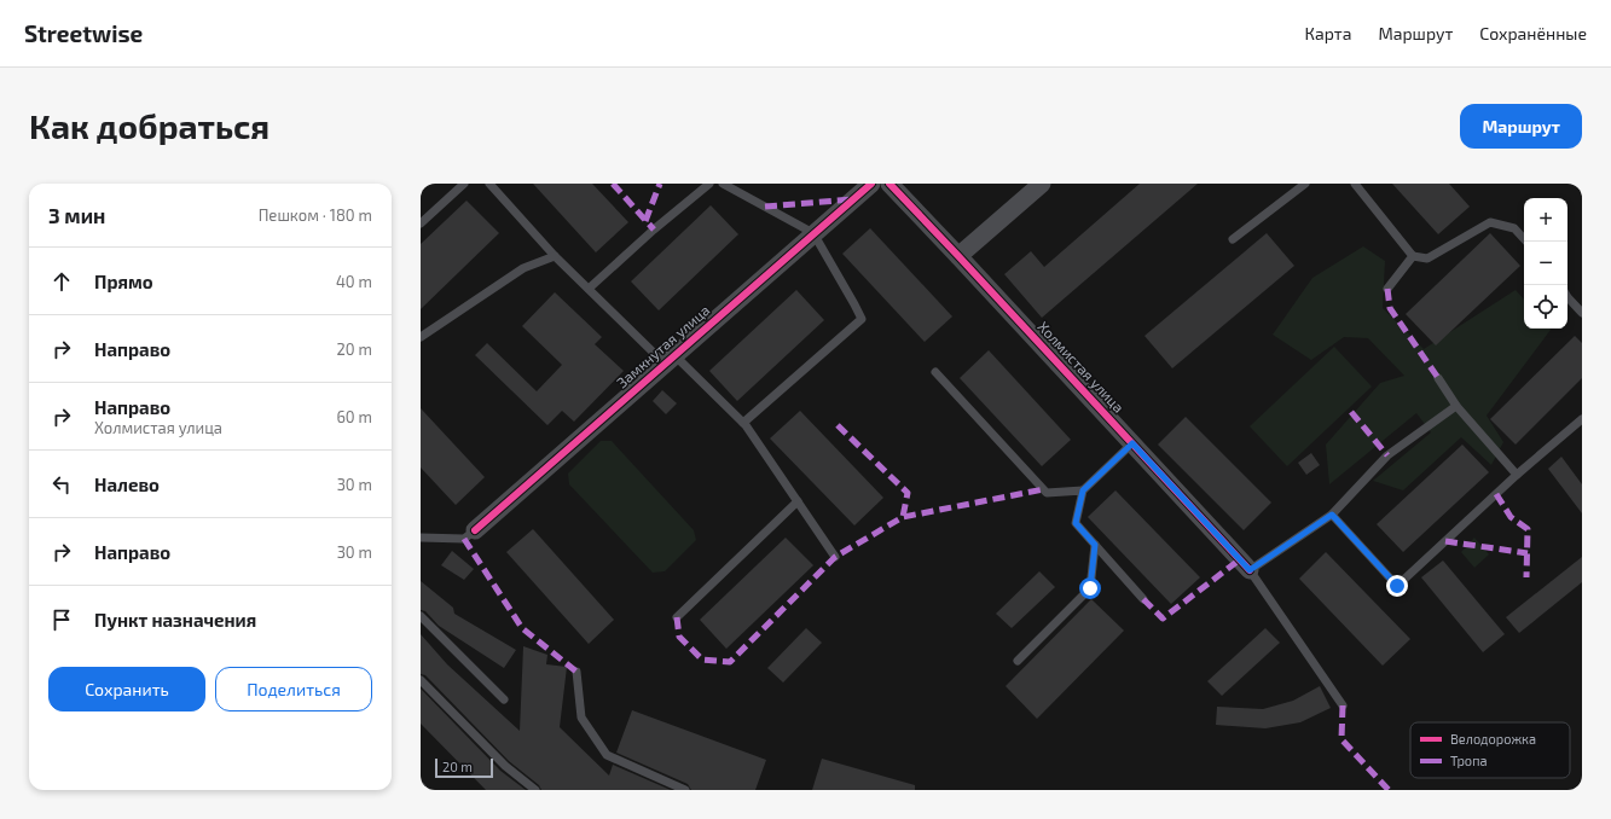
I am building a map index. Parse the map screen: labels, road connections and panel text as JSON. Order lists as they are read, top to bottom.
{
  "streets": {
    "street": ["Замкнутая улица", "Холмистая улица"]
  },
  "legend": ["Велодорожка", "Тропа"],
  "scale_bar": "20 m",
  "page": {
    "header": "Streetwise",
    "nav": ["Карта", "Маршрут", "Сохранённые"],
    "buttons": [
      "Маршрут",
      ["Сохранить", "Поделиться"]
    ],
    "title": "Как добраться",
    "heading": ["3 мин", "Пешком · 180 m"],
    "map_buttons": ["+", "−"],
    "list": [
      ["Прямо", "40 m"],
      ["Направо", "20 m"],
      ["Направо", "Холмистая улица", "60 m"],
      ["Налево", "30 m"],
      ["Направо", "30 m"],
      "Пункт назначения"
    ],
    "scale": "20 m"
  }
}
